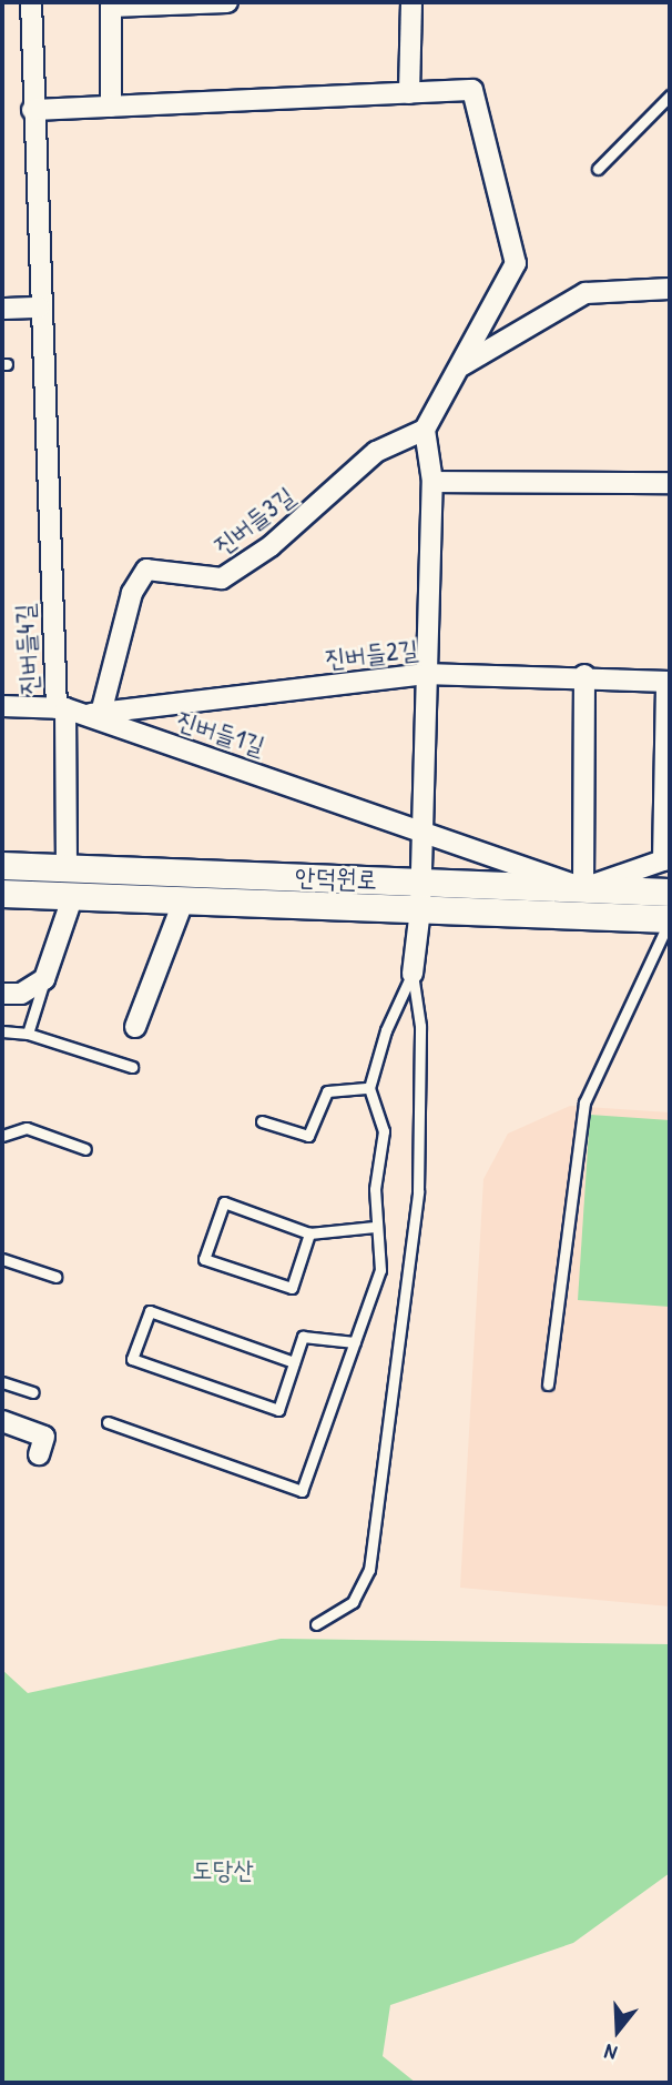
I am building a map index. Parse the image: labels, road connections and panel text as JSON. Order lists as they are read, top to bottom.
{
  "streets": {
    "street": [
      "진버들3길",
      "진버들4길",
      "진버들2길",
      "진버들1길",
      "안덕원로"
    ]
  },
  "crossings": [
    ["진버들3길", "진버들2길"],
    ["진버들4길", "진버들2길"],
    ["진버들4길", "진버들1길"],
    ["진버들4길", "안덕원로"],
    ["진버들2길", "진버들1길"],
    ["진버들1길", "안덕원로"]
  ],
  "parks": ["도당산"],
  "north": "bottom"
}
